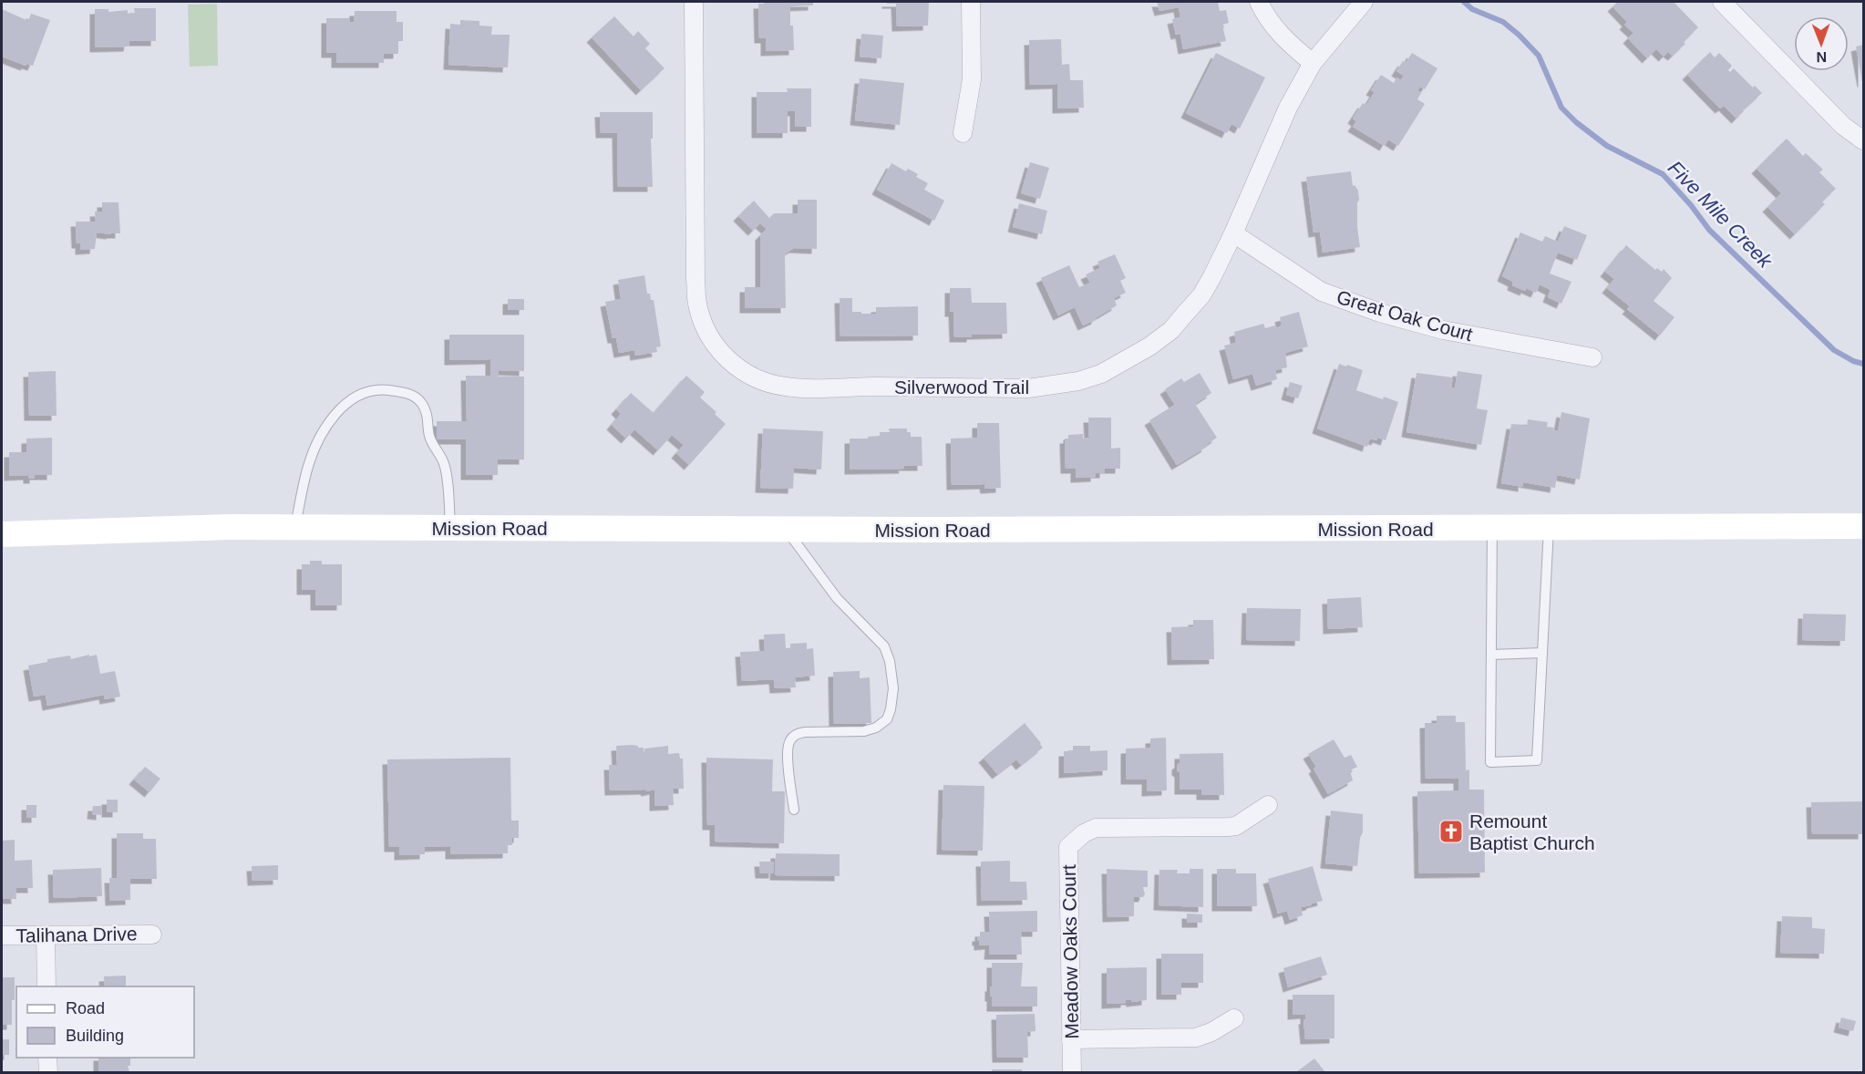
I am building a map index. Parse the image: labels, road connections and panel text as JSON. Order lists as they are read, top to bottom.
{
  "streets": {
    "street": [
      "Great Oak Court",
      "Silverwood Trail",
      "Mission Road",
      "Talihana Drive",
      "Meadow Oaks Court"
    ]
  },
  "crossings": [
    ["Great Oak Court", "Silverwood Trail"]
  ],
  "water": ["Five Mile Creek"],
  "places": {
    "church": ["Remount Baptist Church"]
  },
  "legend": ["Road", "Building"],
  "north": "bottom"
}
